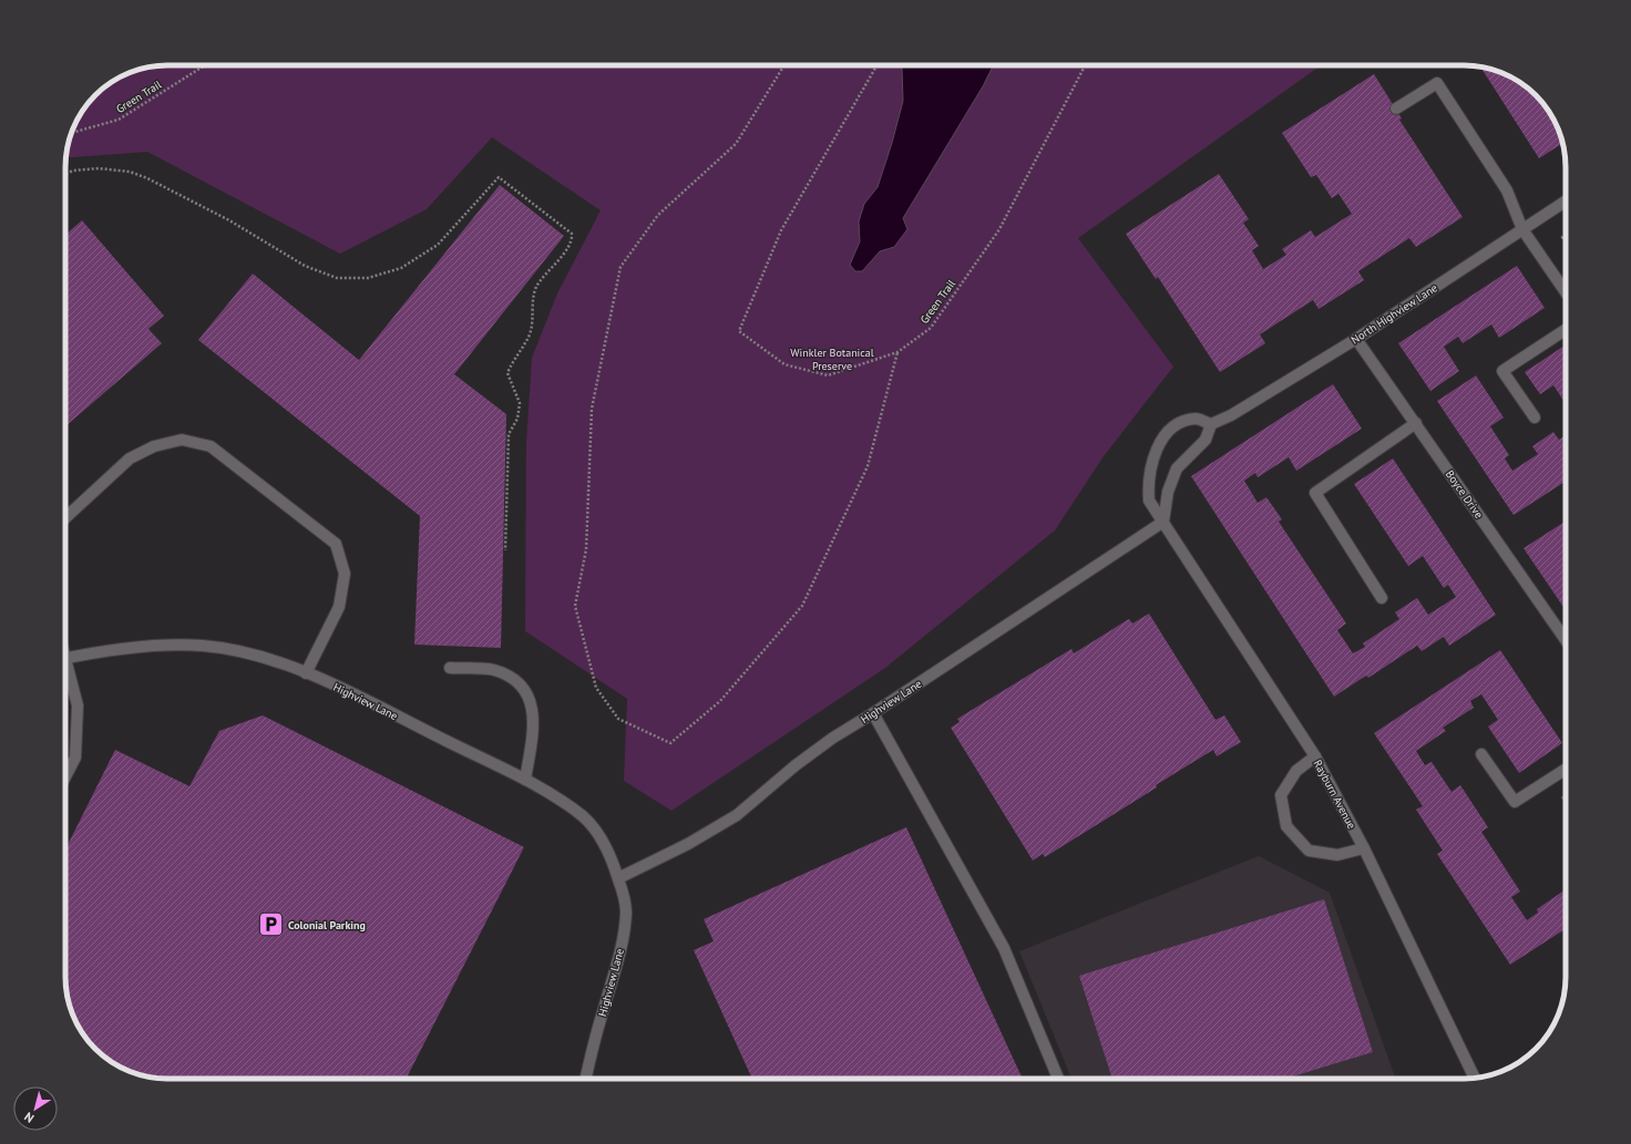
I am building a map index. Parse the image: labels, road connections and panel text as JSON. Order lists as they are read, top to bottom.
{
  "streets": {
    "street": [
      "North Highview Lane",
      "Boyce Drive",
      "Highview Lane",
      "Rayburn Avenue"
    ],
    "path": ["Green Trail"]
  },
  "crossings": [
    ["North Highview Lane", "Boyce Drive"],
    ["Highview Lane", "Rayburn Avenue"]
  ],
  "parks": ["Winkler Botanical Preserve"],
  "places": {
    "parking": ["Colonial Parking"]
  },
  "north": "bottom left"
}
